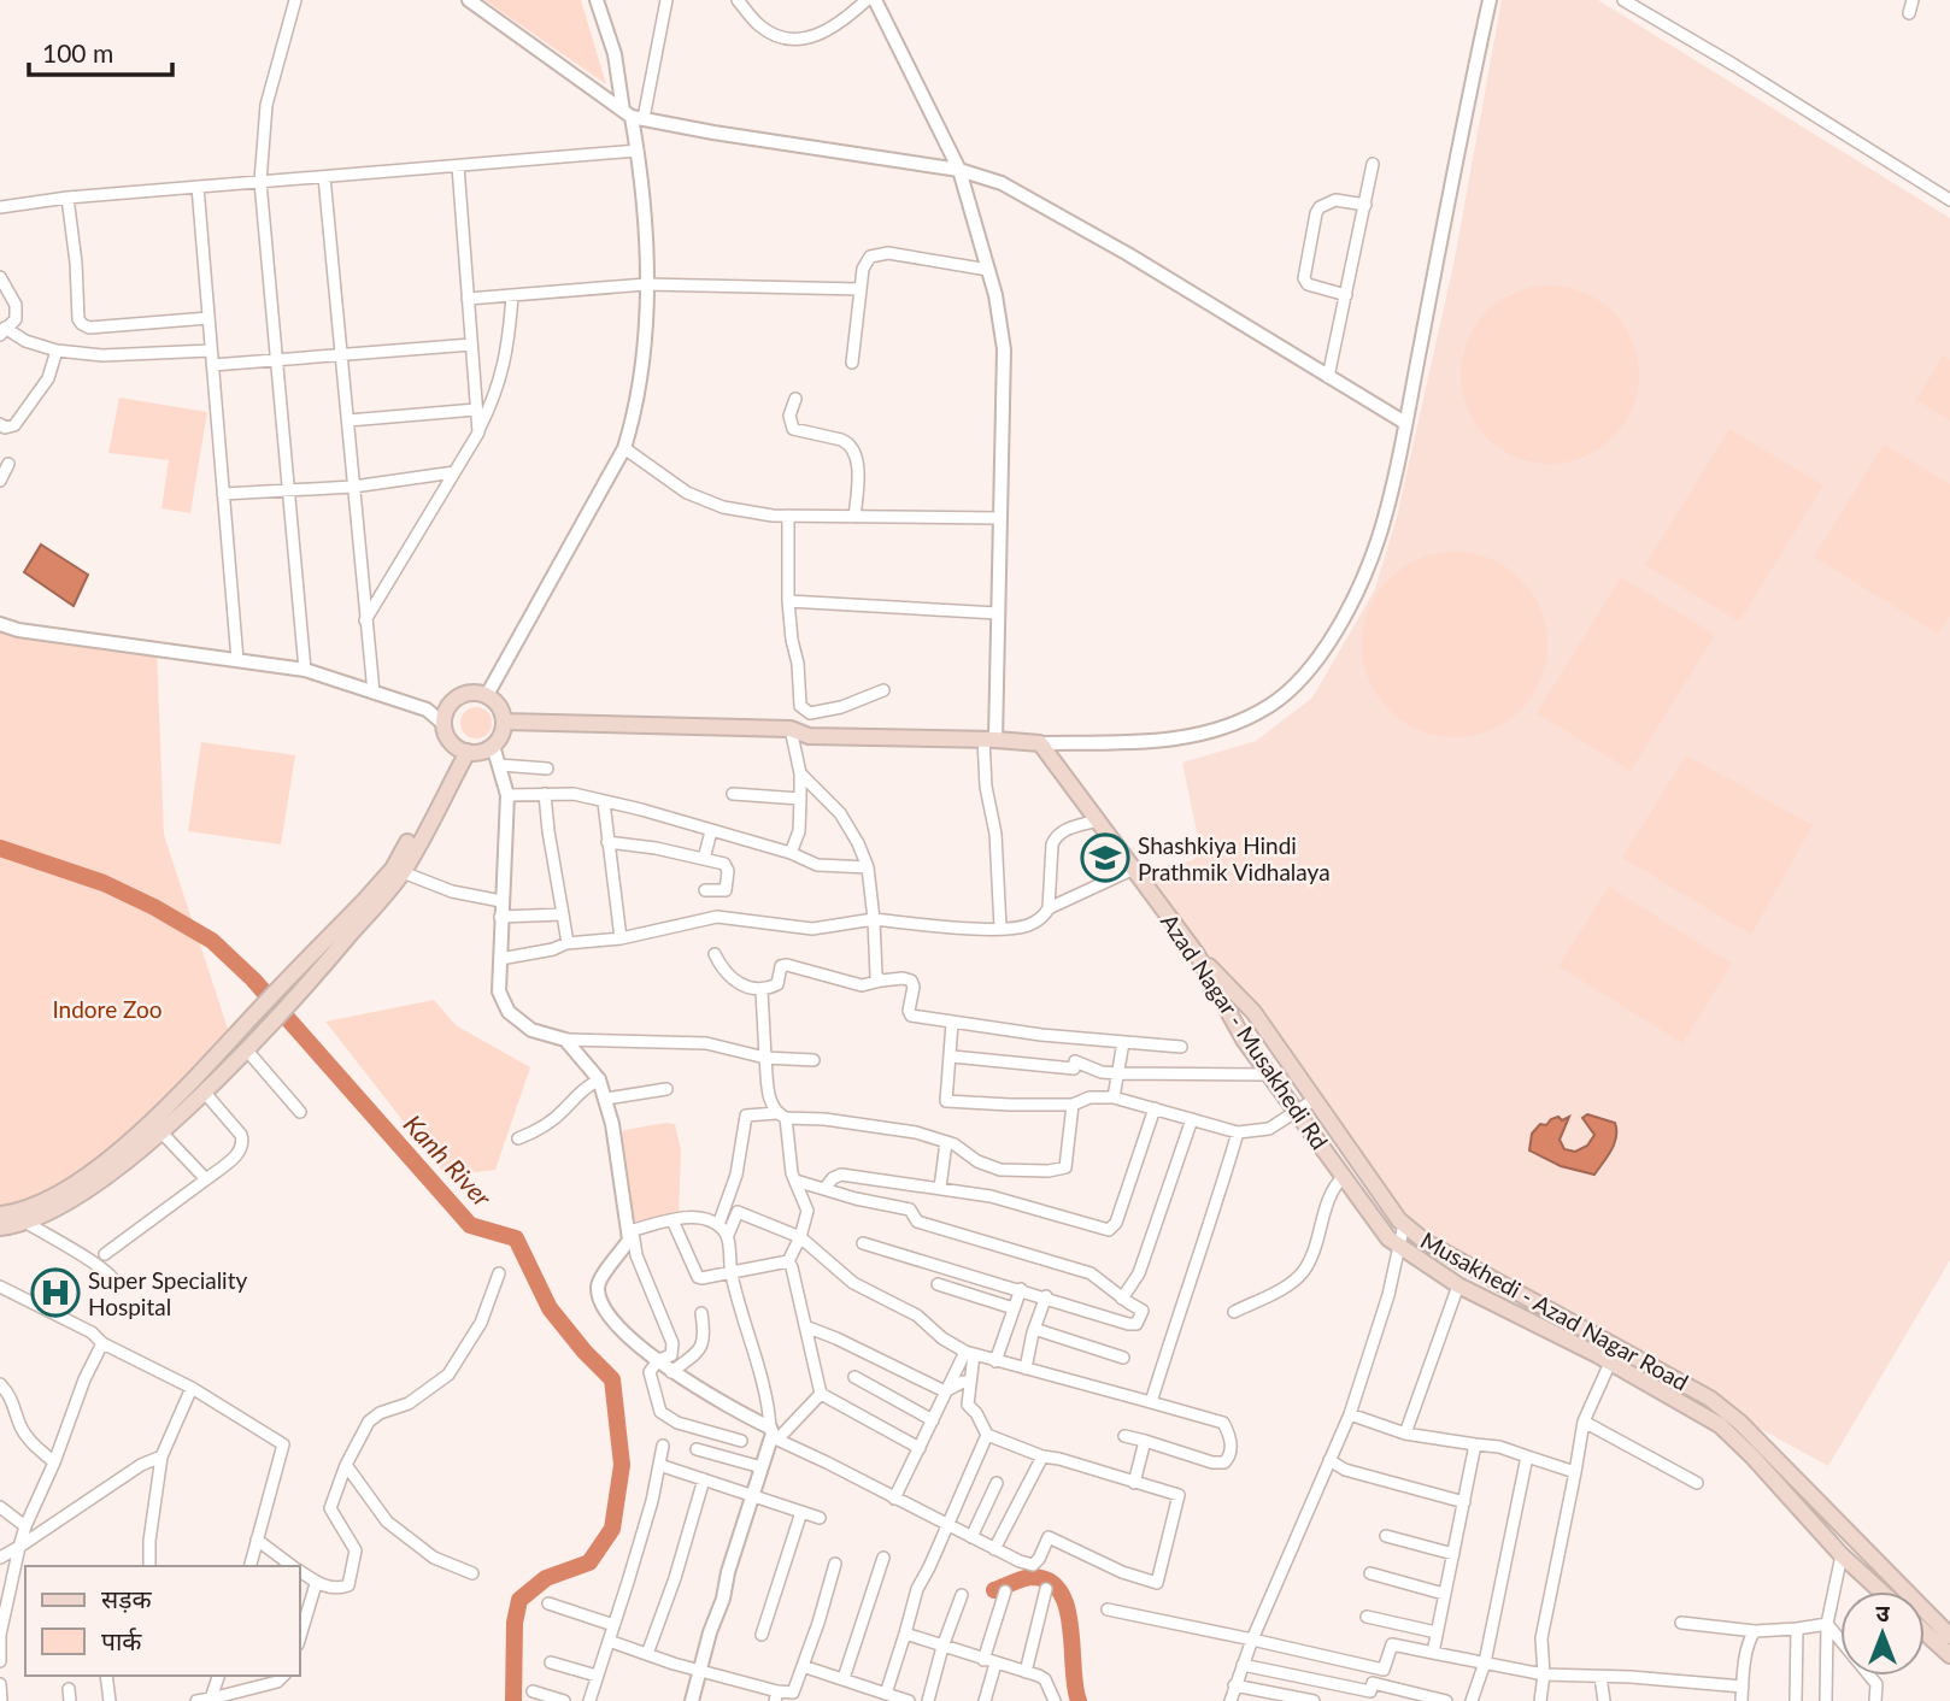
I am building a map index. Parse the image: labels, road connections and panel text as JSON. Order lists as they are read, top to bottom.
{
  "streets": {
    "main road": ["Azad Nagar - Musakhedi Rd", "Musakhedi - Azad Nagar Road"]
  },
  "crossings": [
    ["Azad Nagar - Musakhedi Rd", "Musakhedi - Azad Nagar Road"]
  ],
  "water": ["Kanh River"],
  "parks": ["Indore Zoo"],
  "places": {
    "school or university": ["Shashkiya Hindi Prathmik Vidhalaya"],
    "hospital": ["Super Speciality Hospital"]
  },
  "legend": ["सड़क", "पार्क"],
  "scale_bar": "100 m",
  "north": "top"
}
